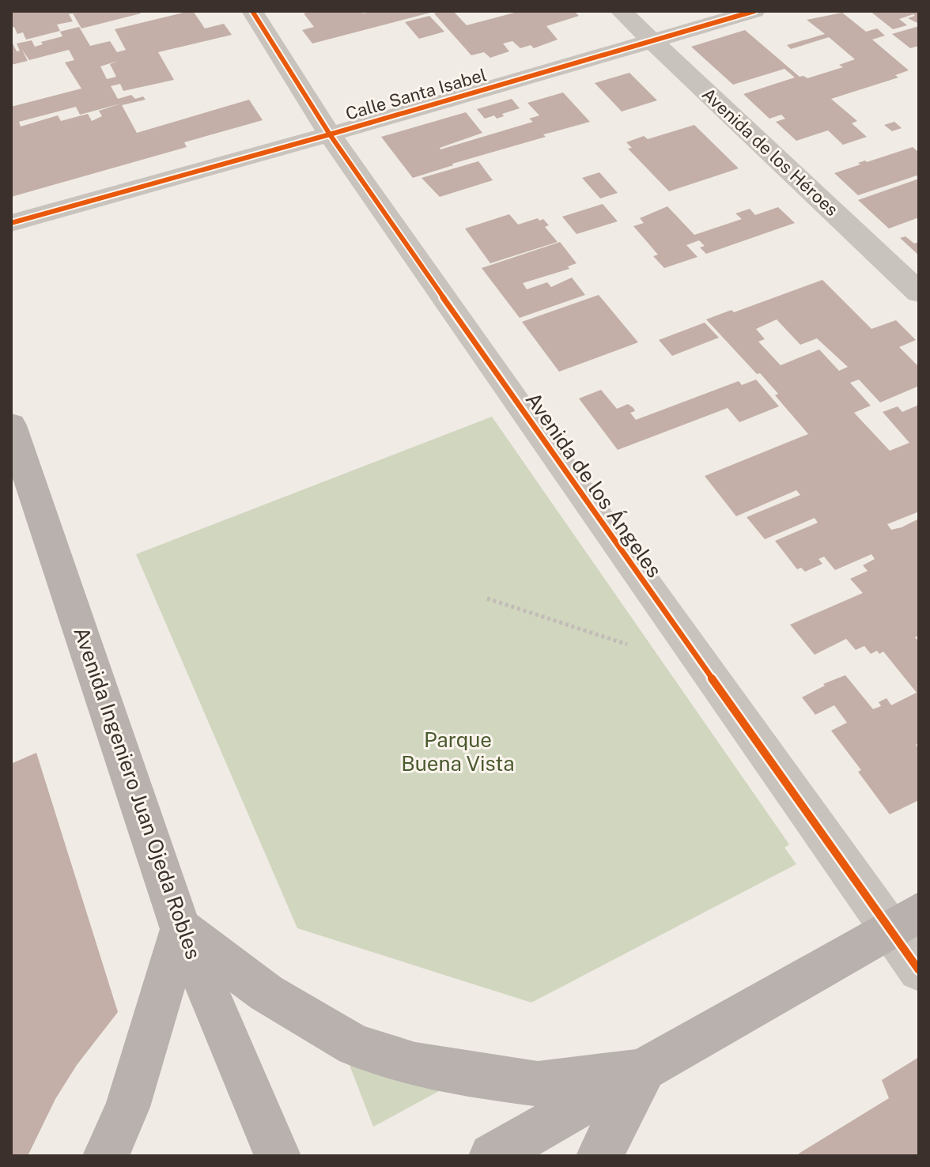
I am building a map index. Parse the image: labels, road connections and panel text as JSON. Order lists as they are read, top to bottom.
{
  "streets": {
    "main road": ["Avenida Ingeniero Juan Ojeda Robles"],
    "street": ["Calle Santa Isabel", "Avenida de los Héroes", "Avenida de los Ángeles"]
  },
  "crossings": [
    ["Calle Santa Isabel", "Avenida de los Héroes"],
    ["Calle Santa Isabel", "Avenida de los Ángeles"]
  ],
  "parks": ["Parque Buena Vista"]
}
